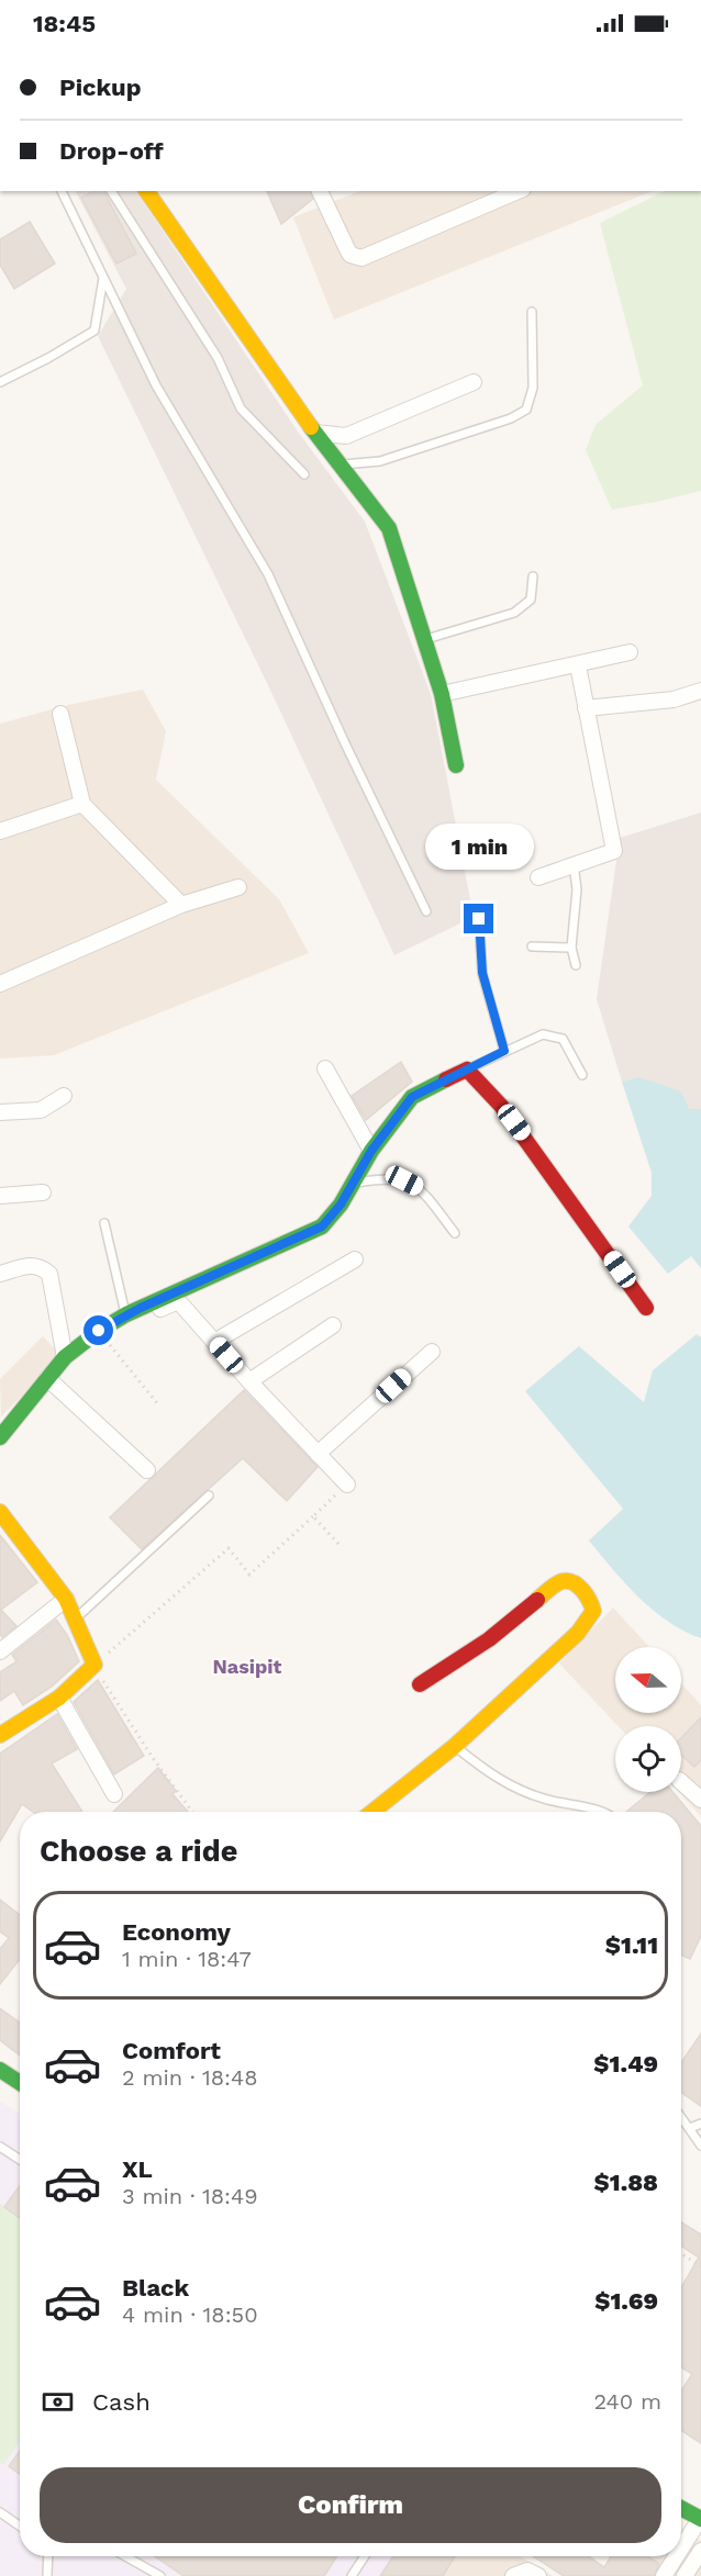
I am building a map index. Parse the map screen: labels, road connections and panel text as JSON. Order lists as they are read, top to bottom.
{
  "districts": ["Nasipit"],
  "north": "left",
  "page": {
    "status": "18:45",
    "banner": ["Pickup", "Drop-off"],
    "bubble": "1 min",
    "heading": "Choose a ride",
    "list": [
      {
        "name": "Economy",
        "note": "1 min · 18:47",
        "value": "$1.11"
      },
      {
        "name": "Comfort",
        "note": "2 min · 18:48",
        "value": "$1.49"
      },
      {
        "name": "XL",
        "note": "3 min · 18:49",
        "value": "$1.88"
      },
      {
        "name": "Black",
        "note": "4 min · 18:50",
        "value": "$1.69"
      }
    ],
    "pay": ["Cash", "240 m"],
    "buttons": "Confirm"
  }
}
